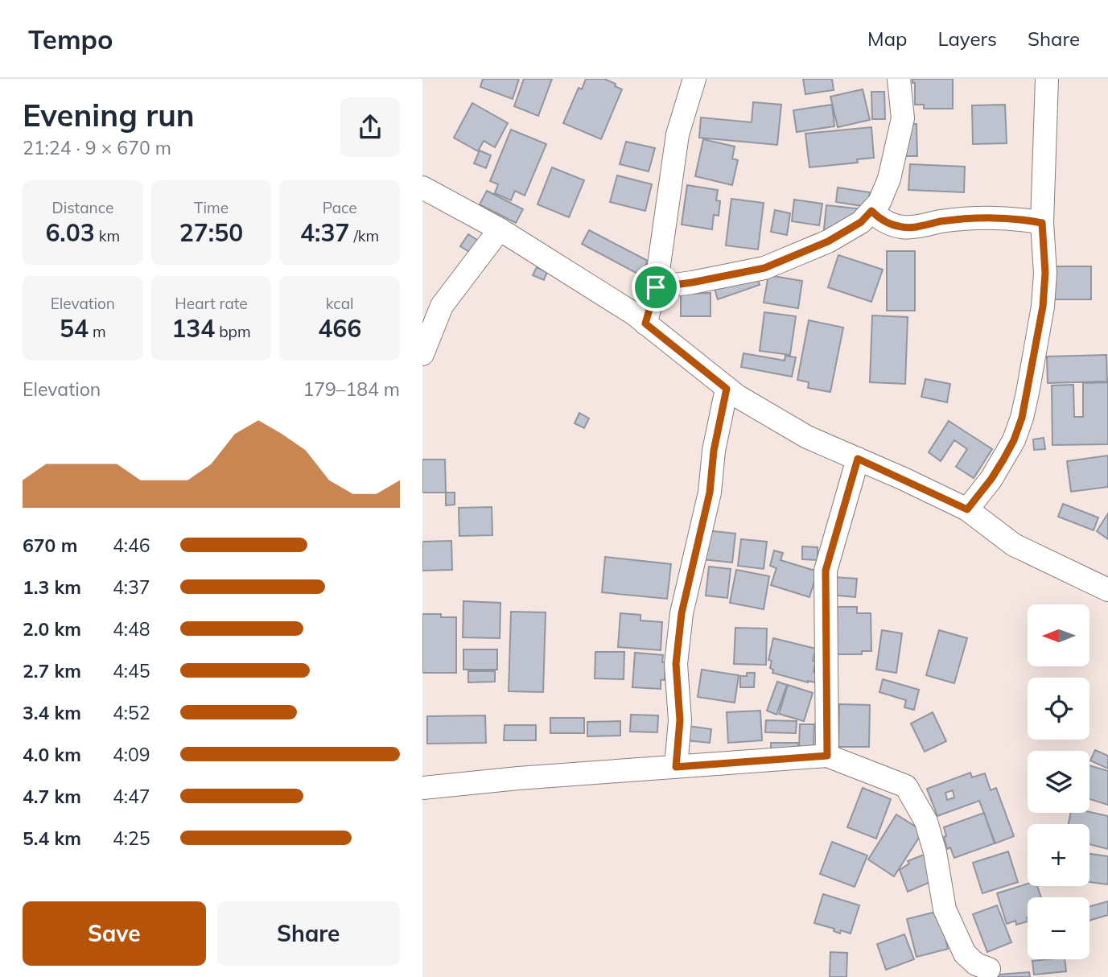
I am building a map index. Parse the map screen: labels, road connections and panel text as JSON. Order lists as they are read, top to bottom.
{
  "north": "left",
  "page": {
    "header": "Tempo",
    "nav": ["Map", "Layers", "Share"],
    "heading": ["Evening run", "21:24 · 9 × 670 m"],
    "stats": [
      ["Distance", "6.03 km"],
      ["Time", "27:50"],
      ["Pace", "4:37 /km"],
      ["Elevation", "54 m"],
      ["Heart rate", "134 bpm"],
      ["kcal", "466"]
    ],
    "chart": ["Elevation", "179–184 m"],
    "list": [
      {
        "name": "670 m",
        "note": "4:46"
      },
      {
        "name": "1.3 km",
        "note": "4:37"
      },
      {
        "name": "2.0 km",
        "note": "4:48"
      },
      {
        "name": "2.7 km",
        "note": "4:45"
      },
      {
        "name": "3.4 km",
        "note": "4:52"
      },
      {
        "name": "4.0 km",
        "note": "4:09"
      },
      {
        "name": "4.7 km",
        "note": "4:47"
      },
      {
        "name": "5.4 km",
        "note": "4:25"
      }
    ],
    "map_buttons": ["+", "−"],
    "buttons": ["Save", "Share"]
  }
}
